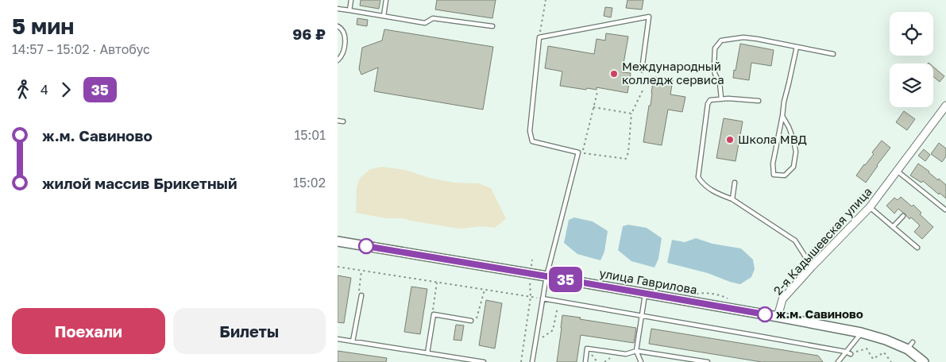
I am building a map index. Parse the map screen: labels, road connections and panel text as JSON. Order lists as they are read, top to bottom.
{
  "streets": {
    "street": ["2-я Кадышевская улица", "улица Гаврилова"]
  },
  "crossings": [
    ["2-я Кадышевская улица", "улица Гаврилова"]
  ],
  "places": ["Международный колледж сервиса", "Школа МВД", "ж.м. Савиново"],
  "lines": ["bus line 35"],
  "page": {
    "heading": ["5 мин", "14:57 – 15:02 · Автобус", "96 ₽"],
    "on_map": "35",
    "legs": ["4", "35"],
    "list": [
      {
        "name": "ж.м. Савиново",
        "value": "15:01"
      },
      {
        "name": "жилой массив Брикетный",
        "value": "15:02"
      }
    ],
    "buttons": ["Поехали", "Билеты"]
  }
}
